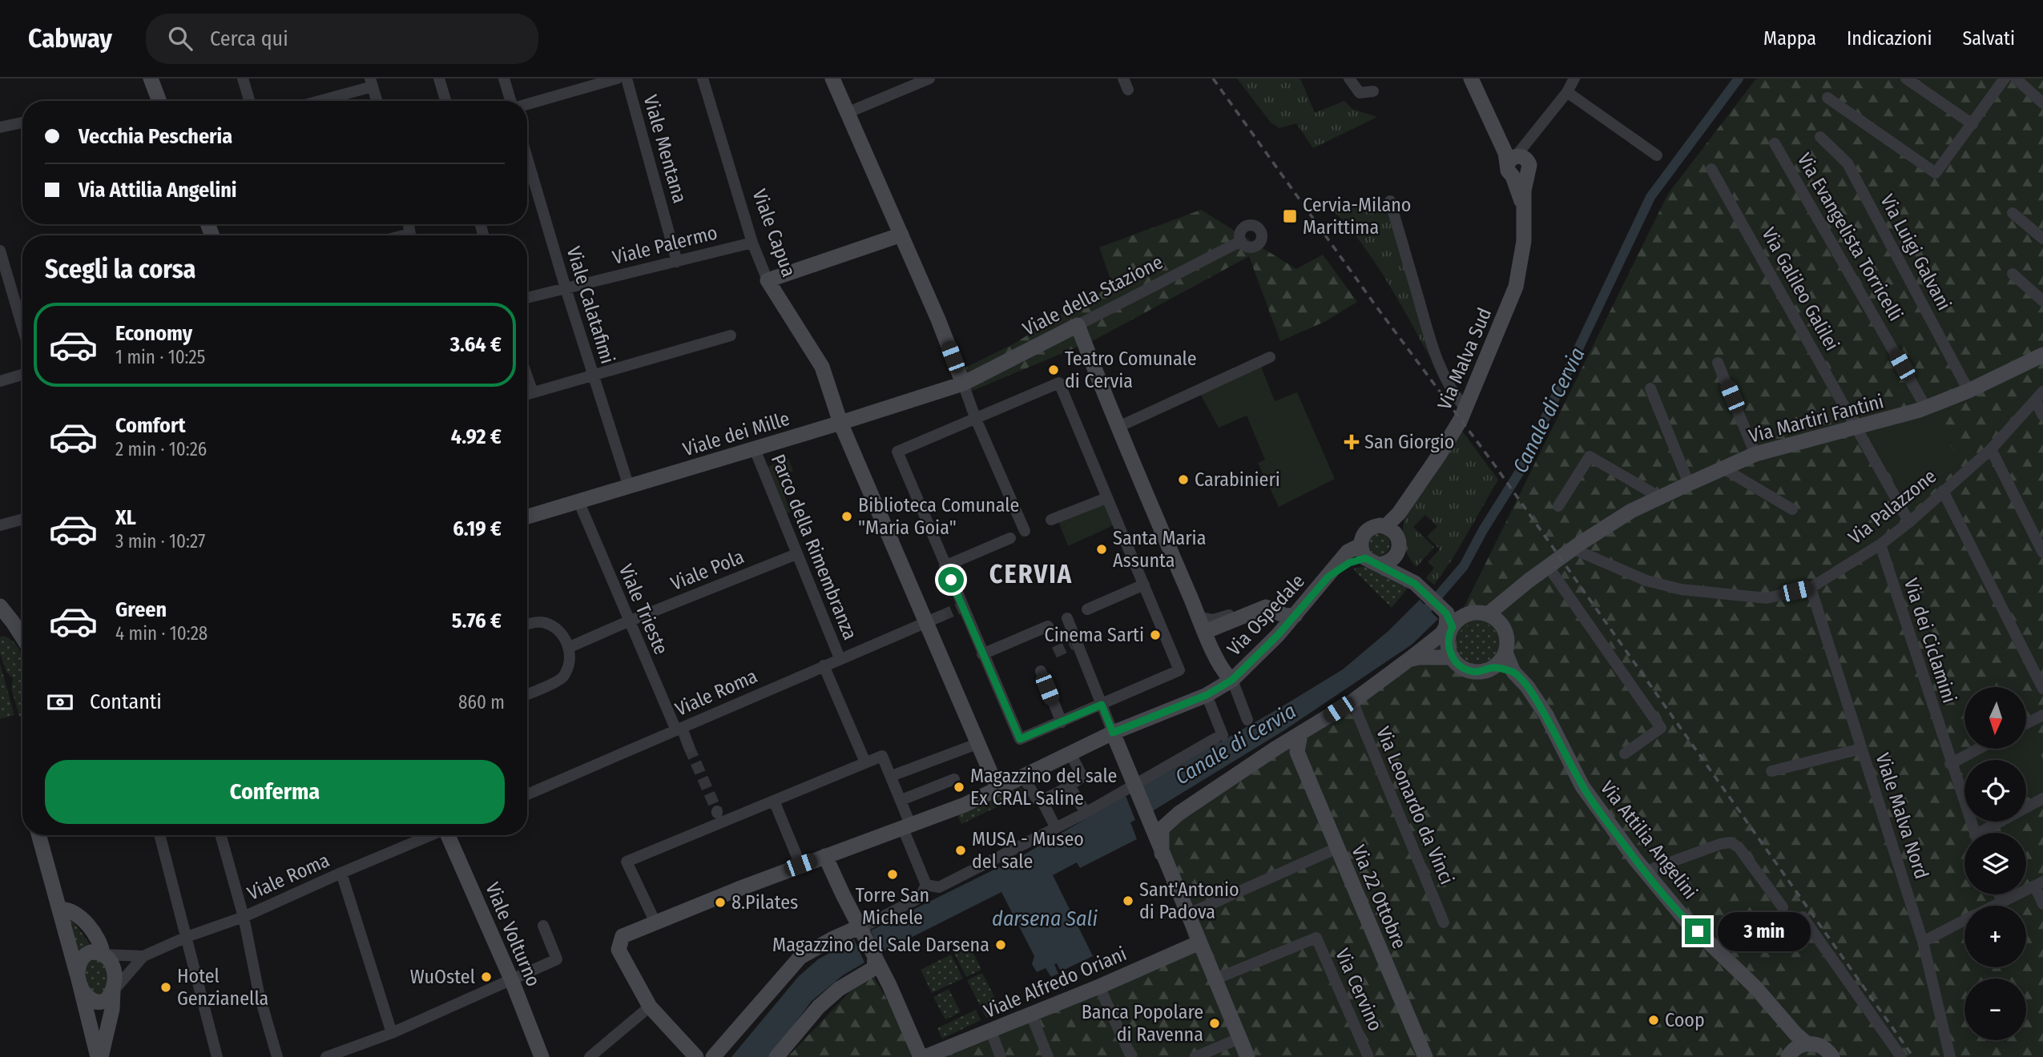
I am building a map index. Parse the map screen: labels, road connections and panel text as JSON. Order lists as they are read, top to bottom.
{
  "streets": {
    "street": [
      "Viale Mentana",
      "Viale Capua",
      "Via Evangelista Torricelli",
      "Viale Palermo",
      "Via Luigi Galvani",
      "Via Galileo Galilei",
      "Viale della Stazione",
      "Viale Calatafimi",
      "Via Malva Sud",
      "Via Martiri Fantini",
      "Viale dei Mille",
      "Via Palazzone",
      "Parco della Rimembranza",
      "Viale Pola",
      "Viale Trieste",
      "Via Ospedale",
      "Via dei Ciclamini",
      "Viale Roma",
      "Via Leonardo da Vinci",
      "Viale Malva Nord",
      "Via Attilia Angelini",
      "Via 22 Ottobre",
      "Viale Volturno",
      "Viale Alfredo Oriani",
      "Via Cervino"
    ]
  },
  "crossings": [
    ["Viale Mentana", "Viale Palermo"],
    ["Viale Capua", "Viale Palermo"],
    ["Viale Capua", "Viale dei Mille"],
    ["Viale Capua", "Via Ospedale"],
    ["Viale Capua", "Viale Roma"],
    ["Via Evangelista Torricelli", "Via Martiri Fantini"],
    ["Viale Palermo", "Viale Calatafimi"],
    ["Via Luigi Galvani", "Via Martiri Fantini"],
    ["Via Galileo Galilei", "Via Martiri Fantini"],
    ["Via Galileo Galilei", "Via Palazzone"],
    ["Viale della Stazione", "Viale dei Mille"],
    ["Viale Calatafimi", "Viale dei Mille"],
    ["Via Martiri Fantini", "Via Palazzone"],
    ["Via Martiri Fantini", "Via Attilia Angelini"],
    ["Viale dei Mille", "Parco della Rimembranza"],
    ["Viale dei Mille", "Viale Trieste"],
    ["Via Palazzone", "Via dei Ciclamini"],
    ["Via Palazzone", "Viale Malva Nord"],
    ["Parco della Rimembranza", "Viale Pola"],
    ["Parco della Rimembranza", "Viale Roma"],
    ["Viale Pola", "Viale Trieste"],
    ["Viale Trieste", "Viale Roma"]
  ],
  "districts": ["CERVIA"],
  "water": ["Canale di Cervia", "darsena Sali"],
  "places": {
    "transit": ["Cervia-Milano Marittima"],
    "other": [
      "Teatro Comunale di Cervia",
      "Carabinieri",
      "Biblioteca Comunale \"Maria Goia\"",
      "Santa Maria Assunta",
      "Cinema Sarti",
      "Magazzino del sale Ex CRAL Saline",
      "MUSA - Museo del sale",
      "Torre San Michele",
      "Sant'Antonio di Padova",
      "8.Pilates",
      "Magazzino del Sale Darsena",
      "WuOstel",
      "Hotel Genzianella",
      "Coop",
      "Banca Popolare di Ravenna"
    ],
    "health": ["San Giorgio"]
  },
  "north": "bottom",
  "page": {
    "header": "Cabway",
    "search": "Cerca qui",
    "nav": ["Mappa", "Indicazioni", "Salvati"],
    "banner": ["Vecchia Pescheria", "Via Attilia Angelini"],
    "heading": "Scegli la corsa",
    "list": [
      {
        "name": "Economy",
        "note": "1 min · 10:25",
        "value": "3.64 €"
      },
      {
        "name": "Comfort",
        "note": "2 min · 10:26",
        "value": "4.92 €"
      },
      {
        "name": "XL",
        "note": "3 min · 10:27",
        "value": "6.19 €"
      },
      {
        "name": "Green",
        "note": "4 min · 10:28",
        "value": "5.76 €"
      }
    ],
    "pay": ["Contanti", "860 m"],
    "map_buttons": ["+", "−"],
    "buttons": "Conferma",
    "bubble": "3 min"
  }
}
